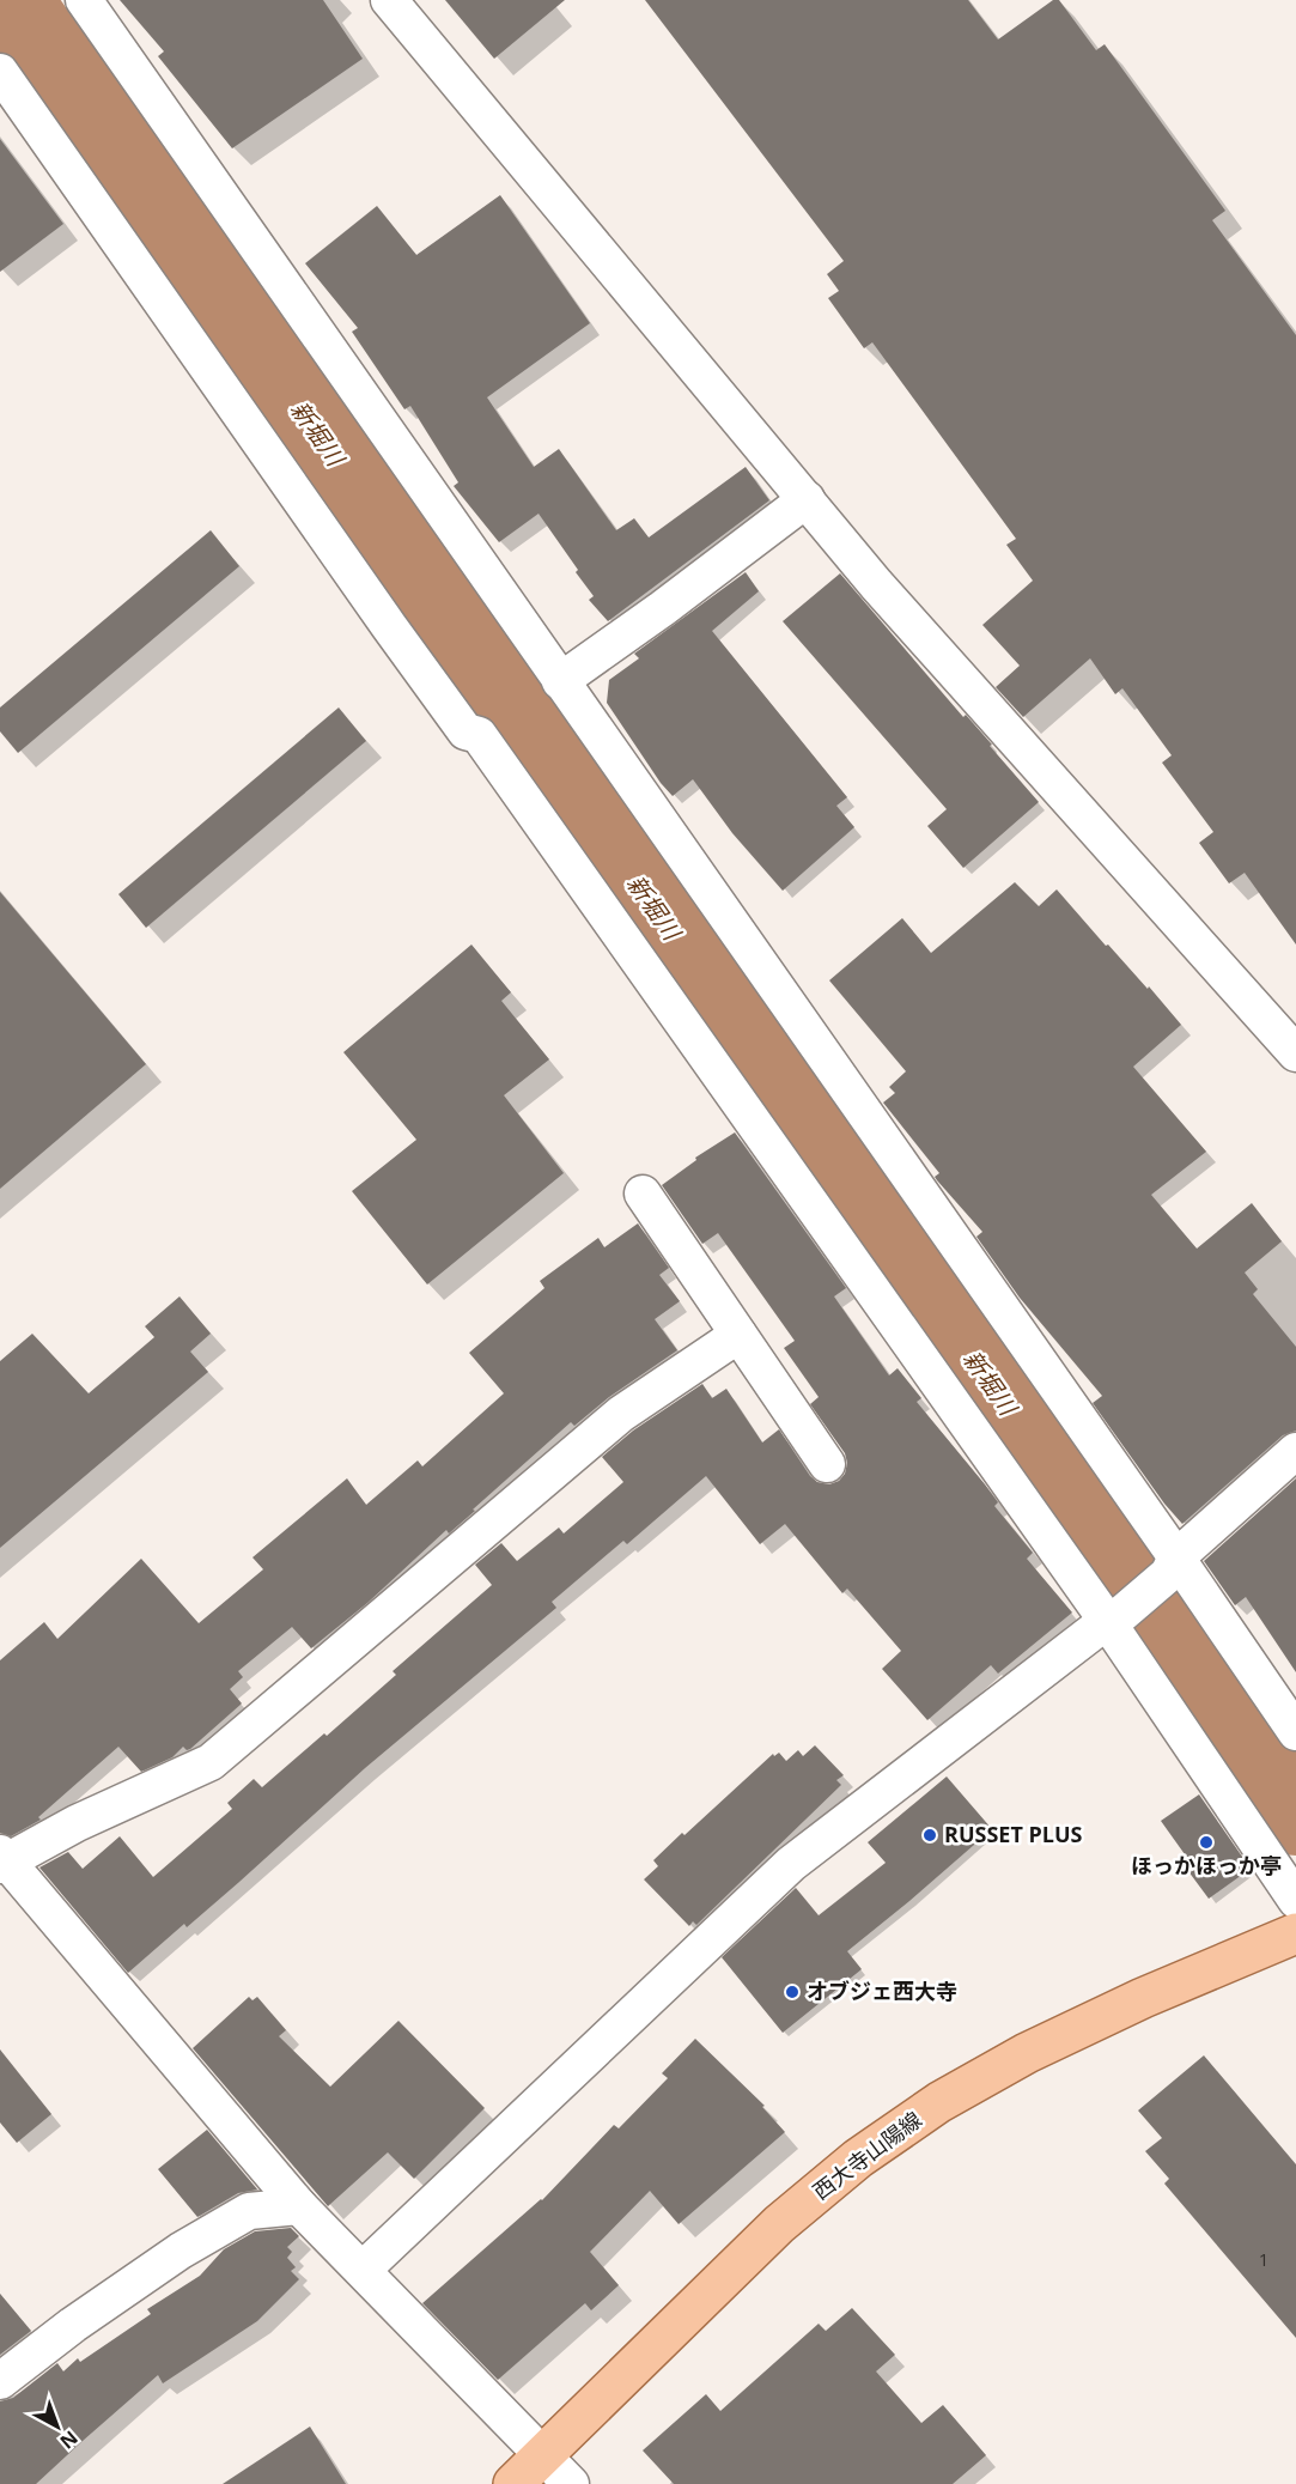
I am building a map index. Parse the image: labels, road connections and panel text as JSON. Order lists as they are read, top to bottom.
{
  "streets": {
    "main road": ["西大寺山陽線"]
  },
  "water": ["新堀川"],
  "places": ["RUSSET PLUS", "ほっかほっか亭", "オブジェ西大寺"],
  "house_numbers": ["1"],
  "north": "bottom right"
}
